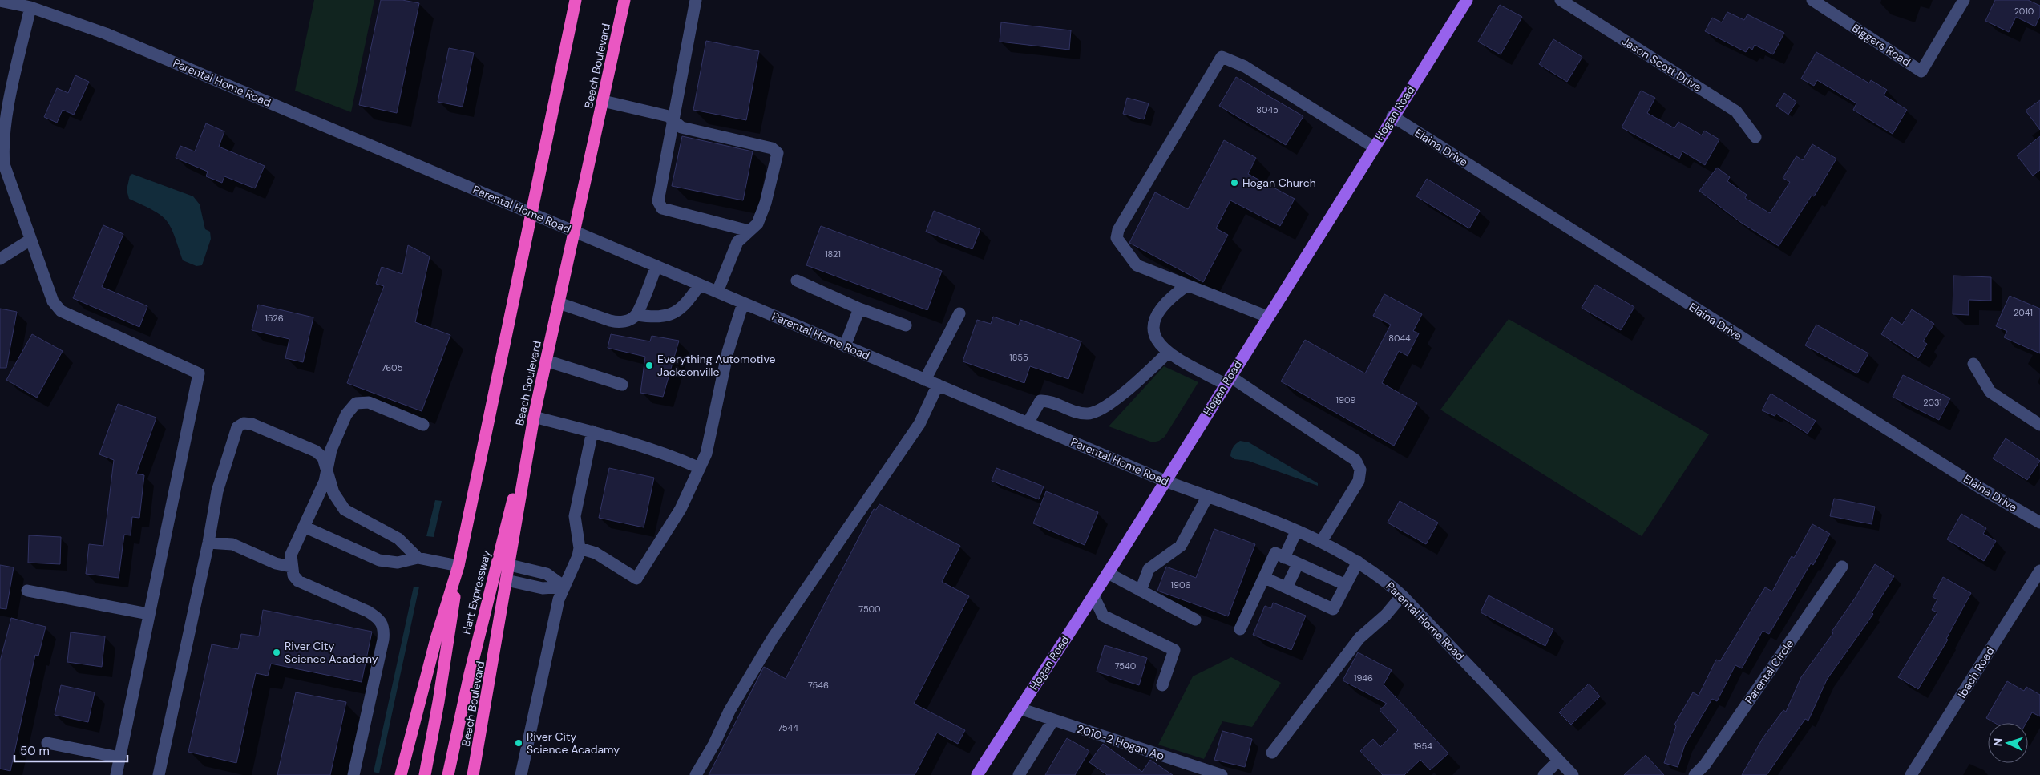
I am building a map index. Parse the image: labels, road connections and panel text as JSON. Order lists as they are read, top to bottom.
{
  "streets": {
    "highway": ["Beach Boulevard", "Hart Expressway"],
    "main road": ["Hogan Road"],
    "street": [
      "Biggers Road",
      "Jason Scott Drive",
      "Parental Home Road",
      "Elaina Drive",
      "Parental Circle",
      "Ibach Road",
      "2010-2 Hogan Ap"
    ]
  },
  "crossings": [
    ["Beach Boulevard", "Parental Home Road"],
    ["Beach Boulevard", "Hart Expressway"],
    ["Parental Home Road", "Hogan Road"],
    ["Hogan Road", "Elaina Drive"],
    ["Hogan Road", "2010-2 Hogan Ap"]
  ],
  "places": [
    "Hogan Church",
    "Everything Automotive Jacksonville",
    "River City Science Academy",
    "River City Science Acadamy"
  ],
  "house_numbers": [
    "2010",
    "8045",
    "1821",
    "2041",
    "1526",
    "8044",
    "1855",
    "7605",
    "1909",
    "2031",
    "1906",
    "7500",
    "7540",
    "1946",
    "7546",
    "7544",
    "1954"
  ],
  "scale_bar": "50 m",
  "north": "left"
}
